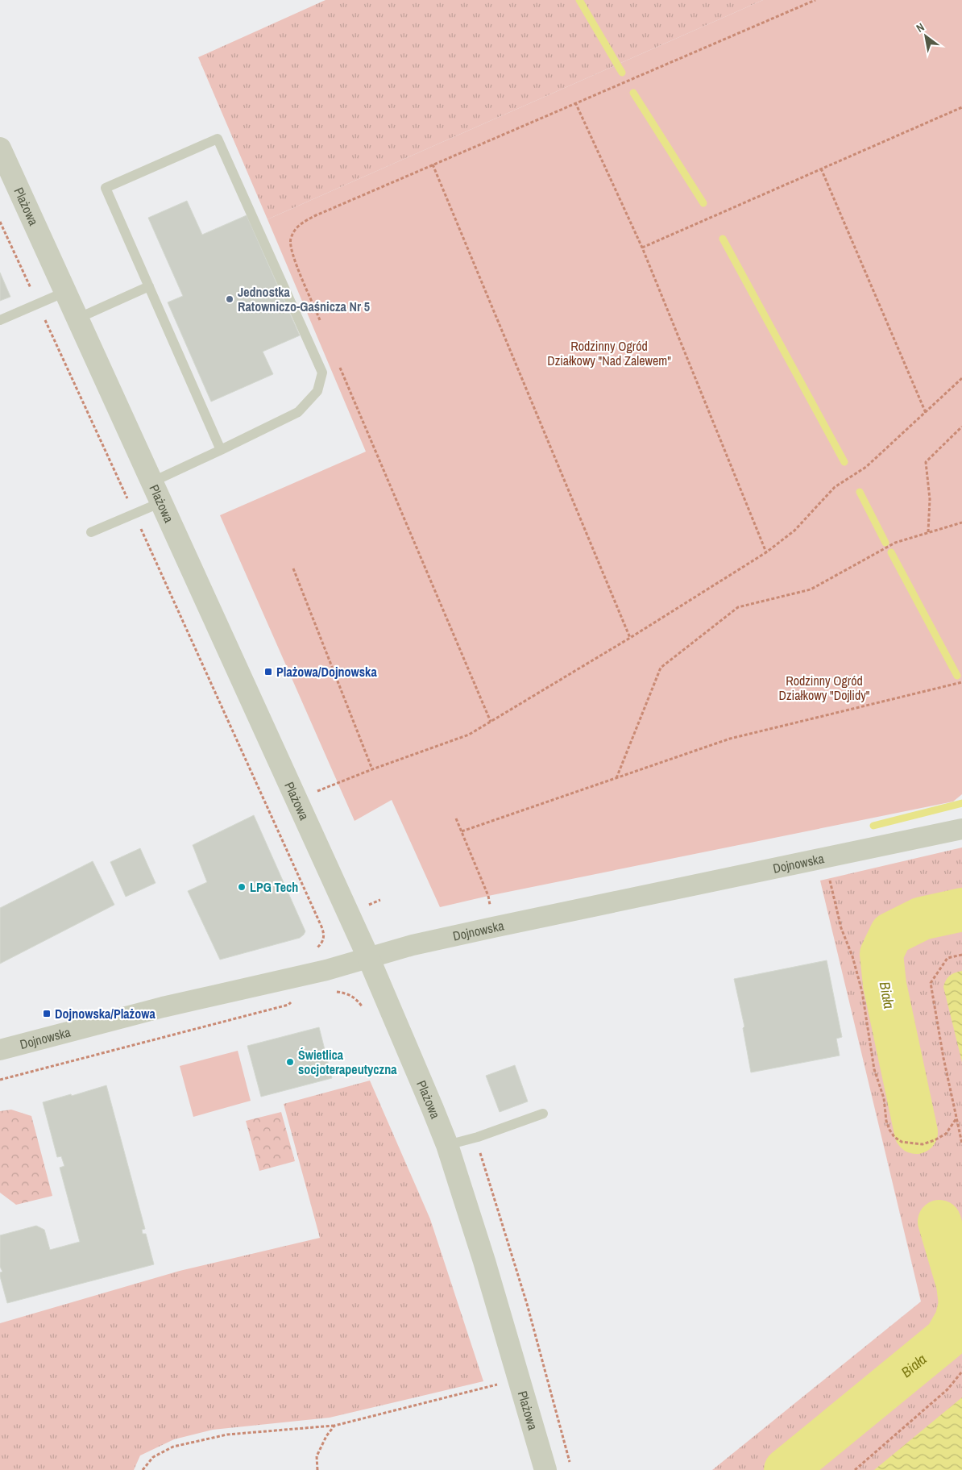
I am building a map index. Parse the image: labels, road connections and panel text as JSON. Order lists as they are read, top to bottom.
{
  "streets": {
    "street": ["Plażowa", "Dojnowska"]
  },
  "crossings": [
    ["Plażowa", "Dojnowska"]
  ],
  "water": ["Biała"],
  "parks": ["Rodzinny Ogród Działkowy \"Nad Zalewem\"", "Rodzinny Ogród Działkowy \"Dojlidy\""],
  "places": {
    "other": ["Jednostka Ratowniczo-Gaśnicza Nr 5", "LPG Tech", "Świetlica socjoterapeutyczna"],
    "transit": ["Plażowa/Dojnowska", "Dojnowska/Plażowa"]
  },
  "north": "top left"
}
